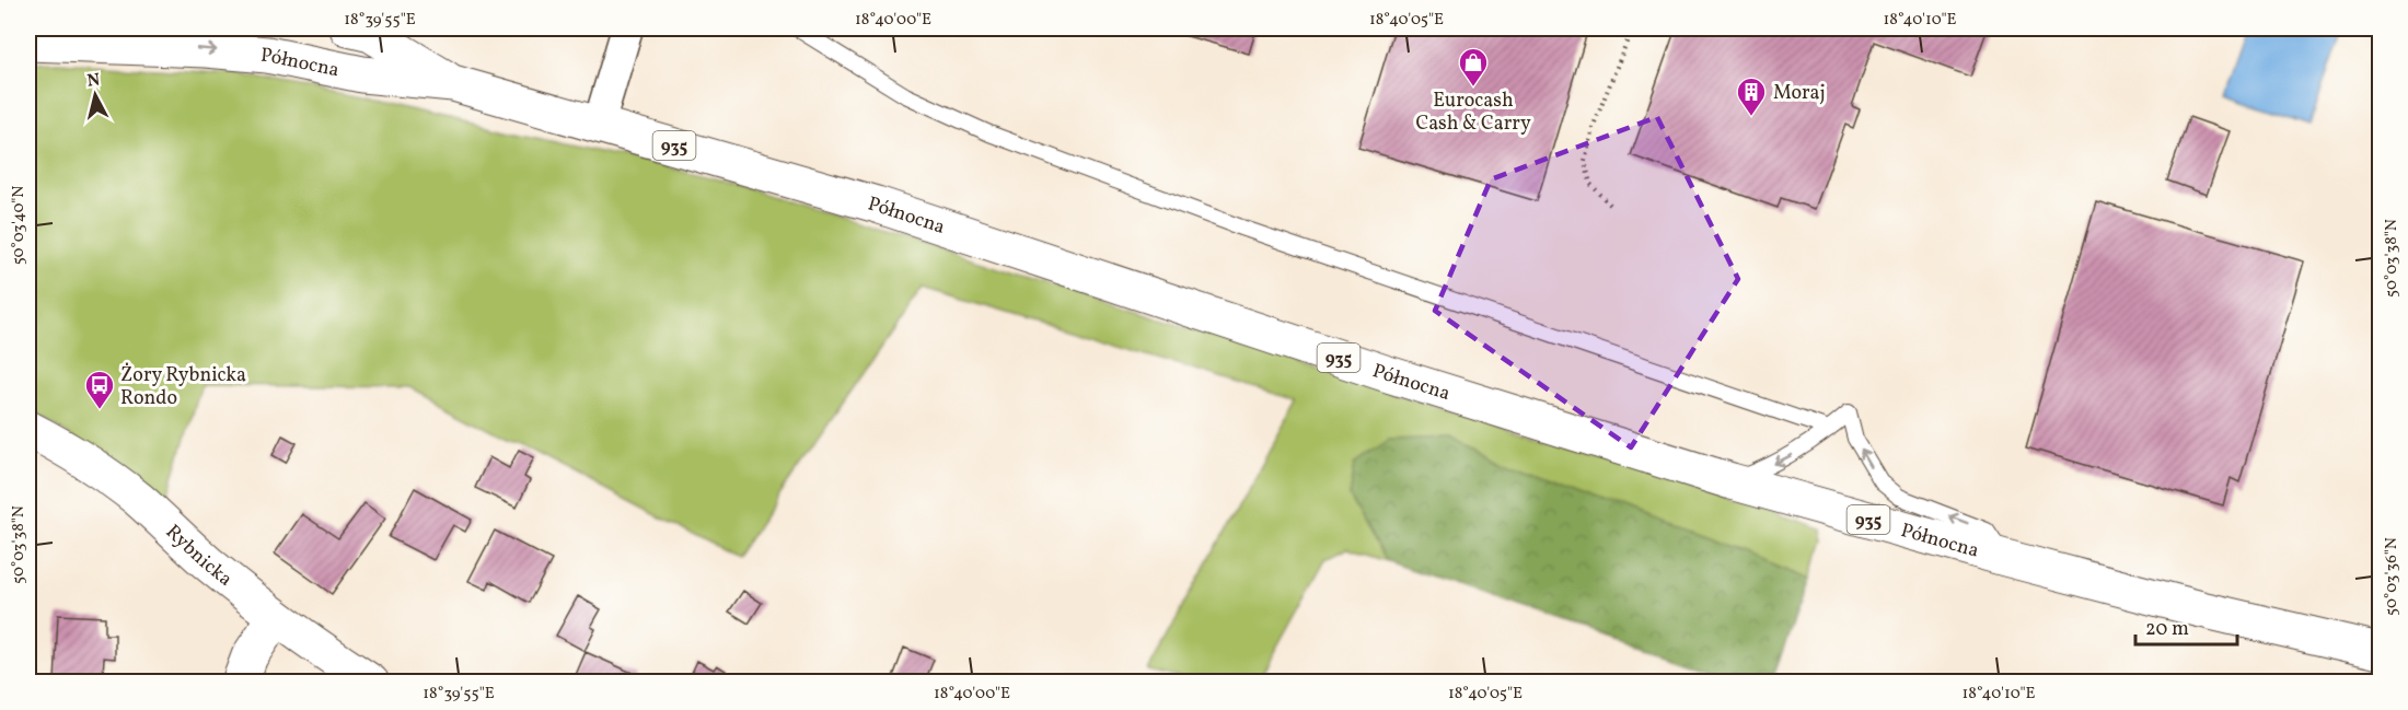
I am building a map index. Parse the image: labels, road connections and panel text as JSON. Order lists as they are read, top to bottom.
{
  "streets": {
    "main road": ["Północna", "935", "Rybnicka"]
  },
  "places": {
    "shop": ["Eurocash Cash & Carry"],
    "building": ["Moraj"],
    "bus stop": ["Żory Rybnicka Rondo"]
  },
  "scale_bar": "20 m",
  "north": "top",
  "coordinates": [
    "18°39'55\"E",
    "18°40'00\"E",
    "18°40'05\"E",
    "18°40'10\"E",
    "50°03'40\"N",
    "50°03'38\"N",
    "50°03'36\"N"
  ]
}
